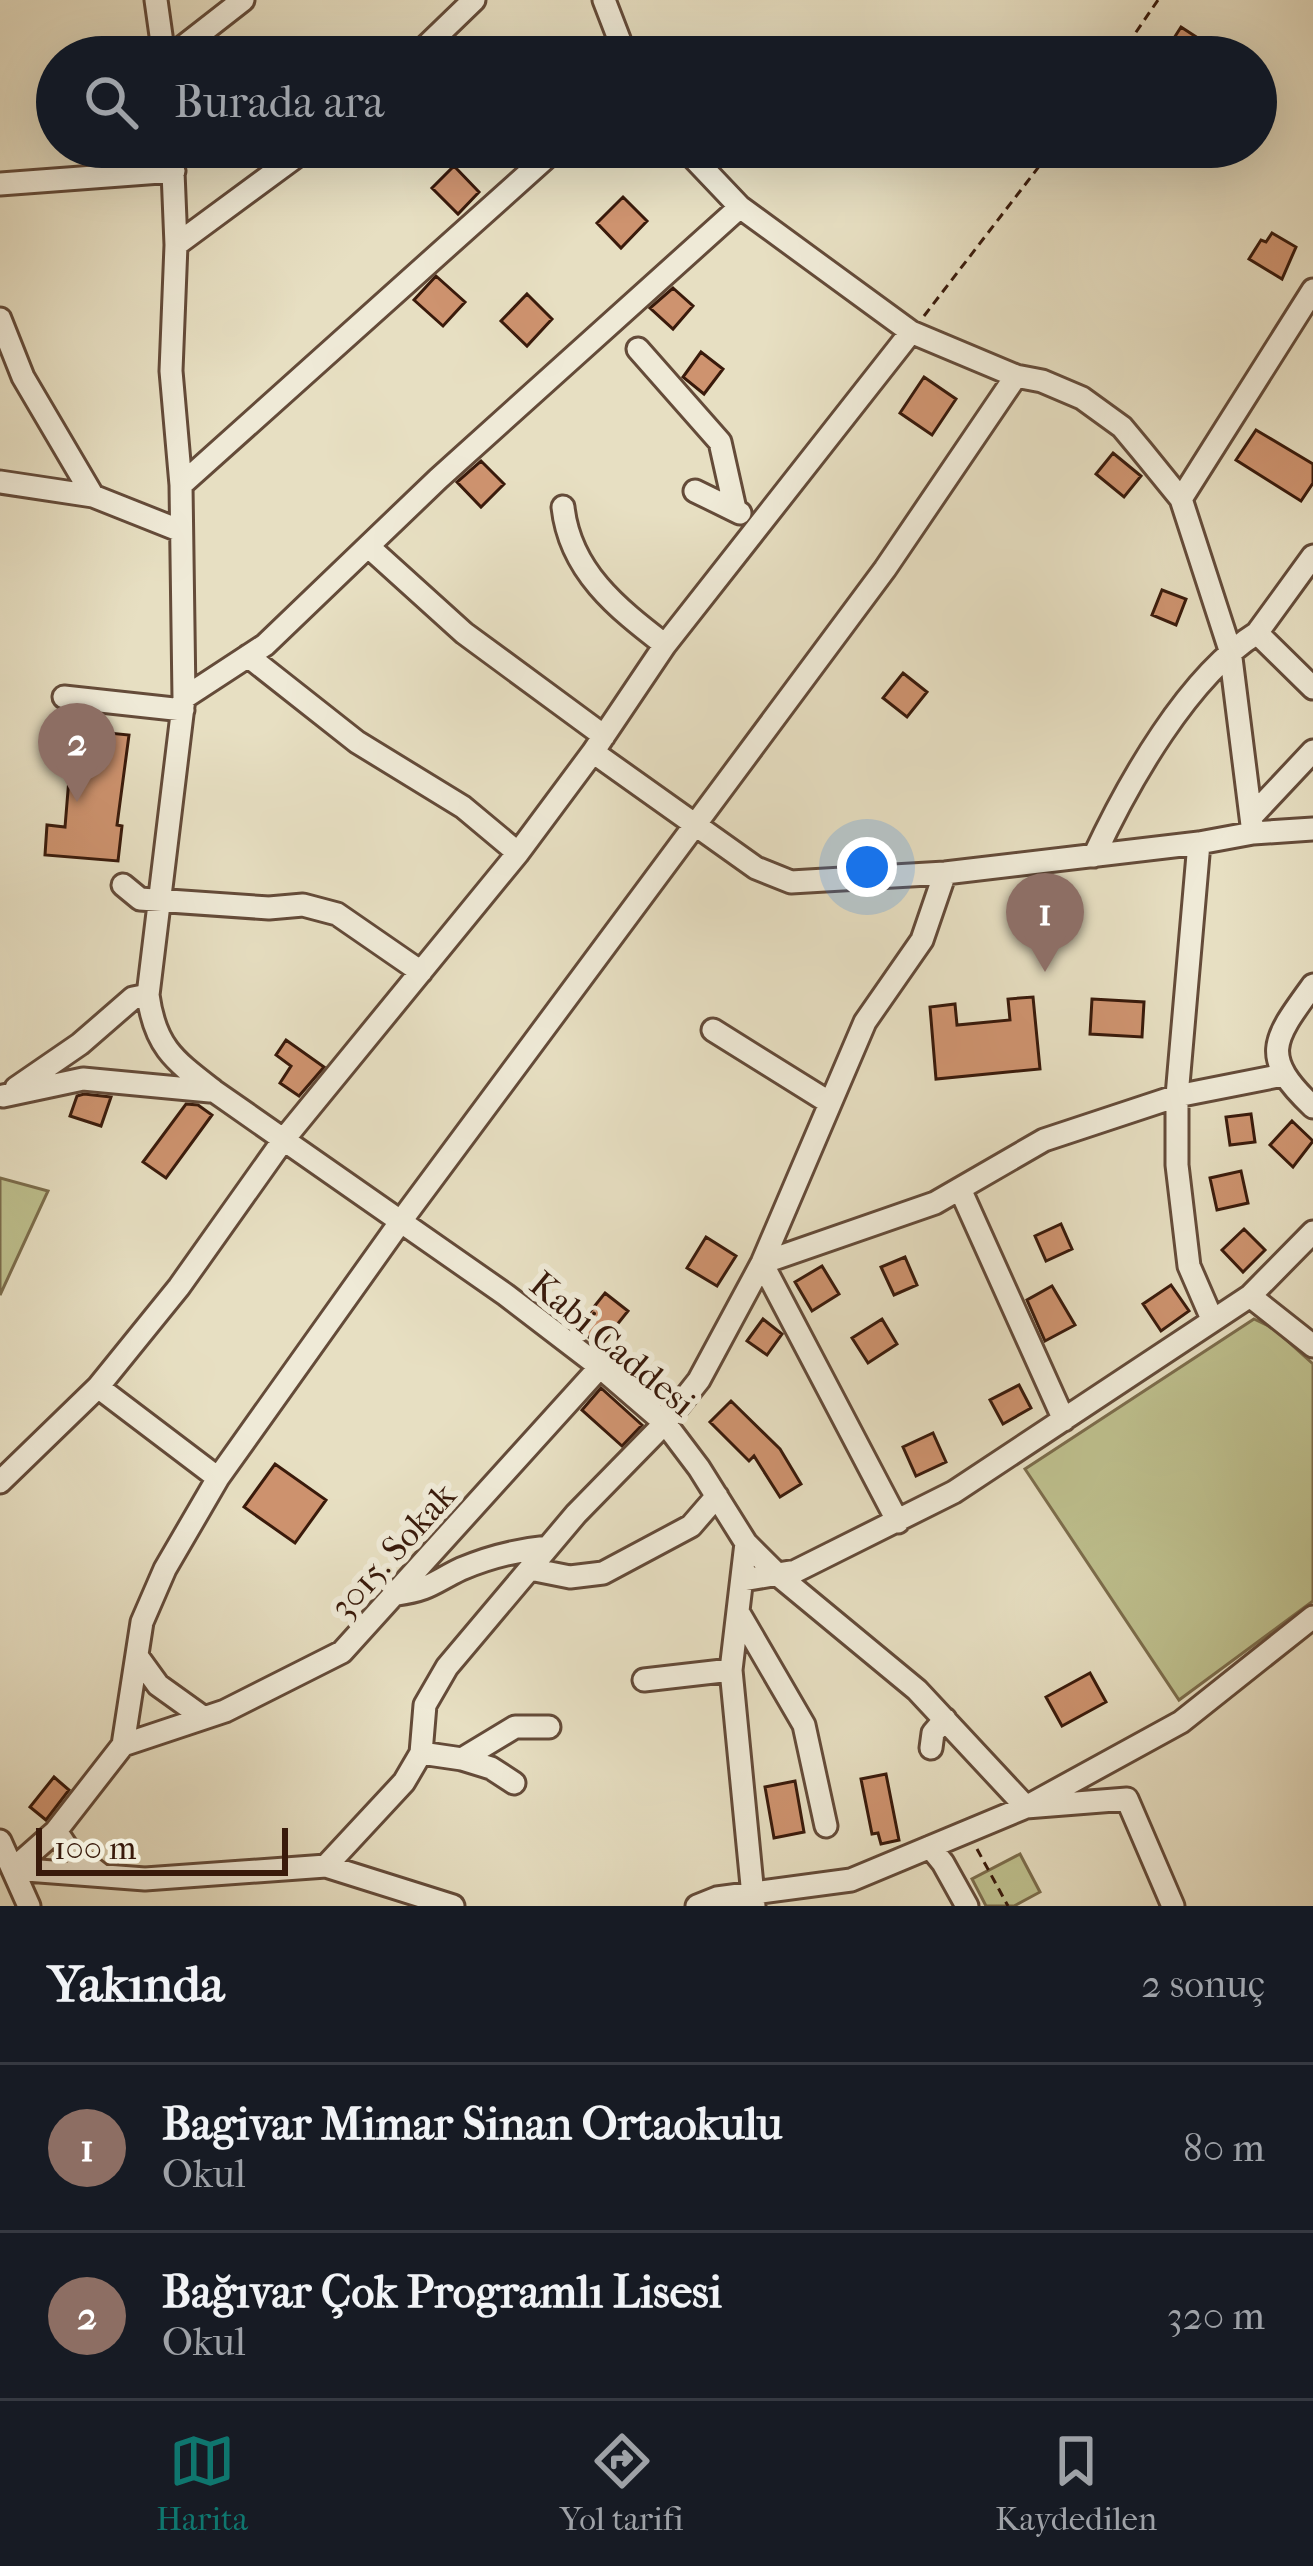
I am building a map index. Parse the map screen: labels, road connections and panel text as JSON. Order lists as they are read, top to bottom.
{
  "streets": {
    "street": ["Kabi Caddesi", "3015. Sokak"]
  },
  "crossings": [
    ["Kabi Caddesi", "3015. Sokak"]
  ],
  "scale_bar": "100 m",
  "page": {
    "search": "Burada ara",
    "pins": ["2", "1"],
    "scale": "100 m",
    "heading": ["Yakında", "2 sonuç"],
    "list": [
      {
        "mark": "1",
        "name": "Bagivar Mimar Sinan Ortaokulu",
        "note": "Okul",
        "value": "80 m"
      },
      {
        "mark": "2",
        "name": "Bağıvar Çok Programlı Lisesi",
        "note": "Okul",
        "value": "320 m"
      }
    ],
    "nav": ["Harita", "Yol tarifi", "Kaydedilen"]
  }
}
